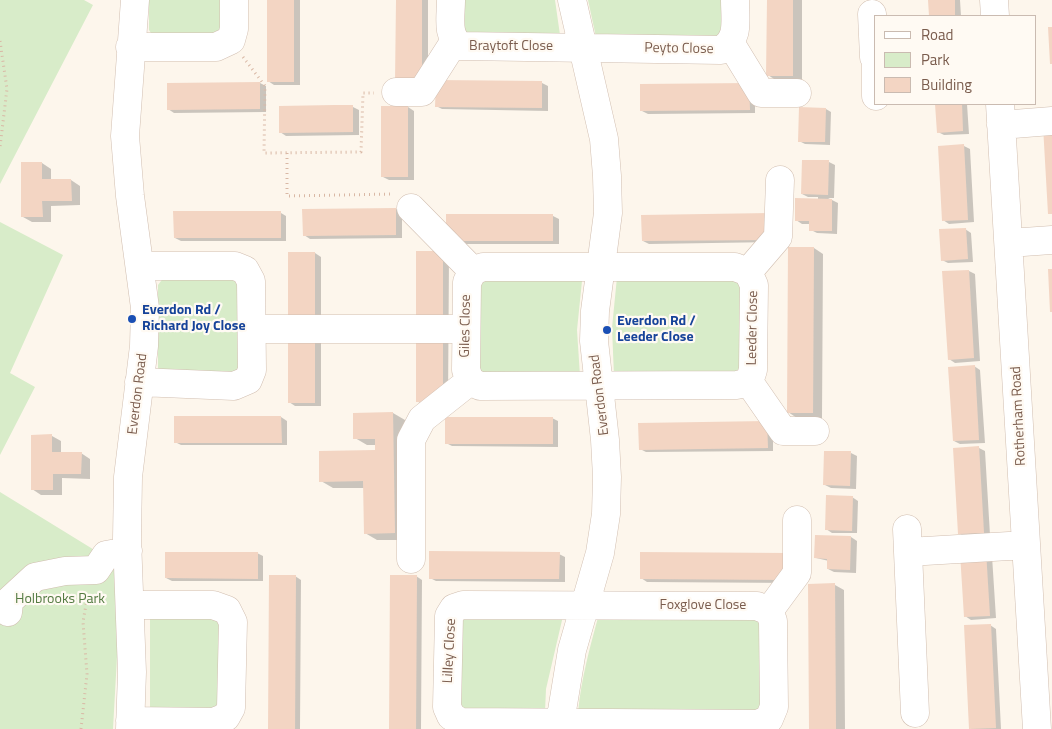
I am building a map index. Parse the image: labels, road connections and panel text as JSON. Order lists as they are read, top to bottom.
{
  "streets": {
    "street": [
      "Braytoft Close",
      "Peyto Close",
      "Giles Close",
      "Leeder Close",
      "Everdon Road",
      "Rotherham Road",
      "Foxglove Close",
      "Lilley Close"
    ]
  },
  "crossings": [
    ["Braytoft Close", "Peyto Close"],
    ["Braytoft Close", "Everdon Road"],
    ["Peyto Close", "Everdon Road"],
    ["Leeder Close", "Everdon Road"],
    ["Everdon Road", "Foxglove Close"],
    ["Everdon Road", "Lilley Close"],
    ["Foxglove Close", "Lilley Close"]
  ],
  "parks": ["Holbrooks Park"],
  "places": ["Everdon Rd / Richard Joy Close", "Everdon Rd / Leeder Close"],
  "legend": ["Road", "Park", "Building"]
}
